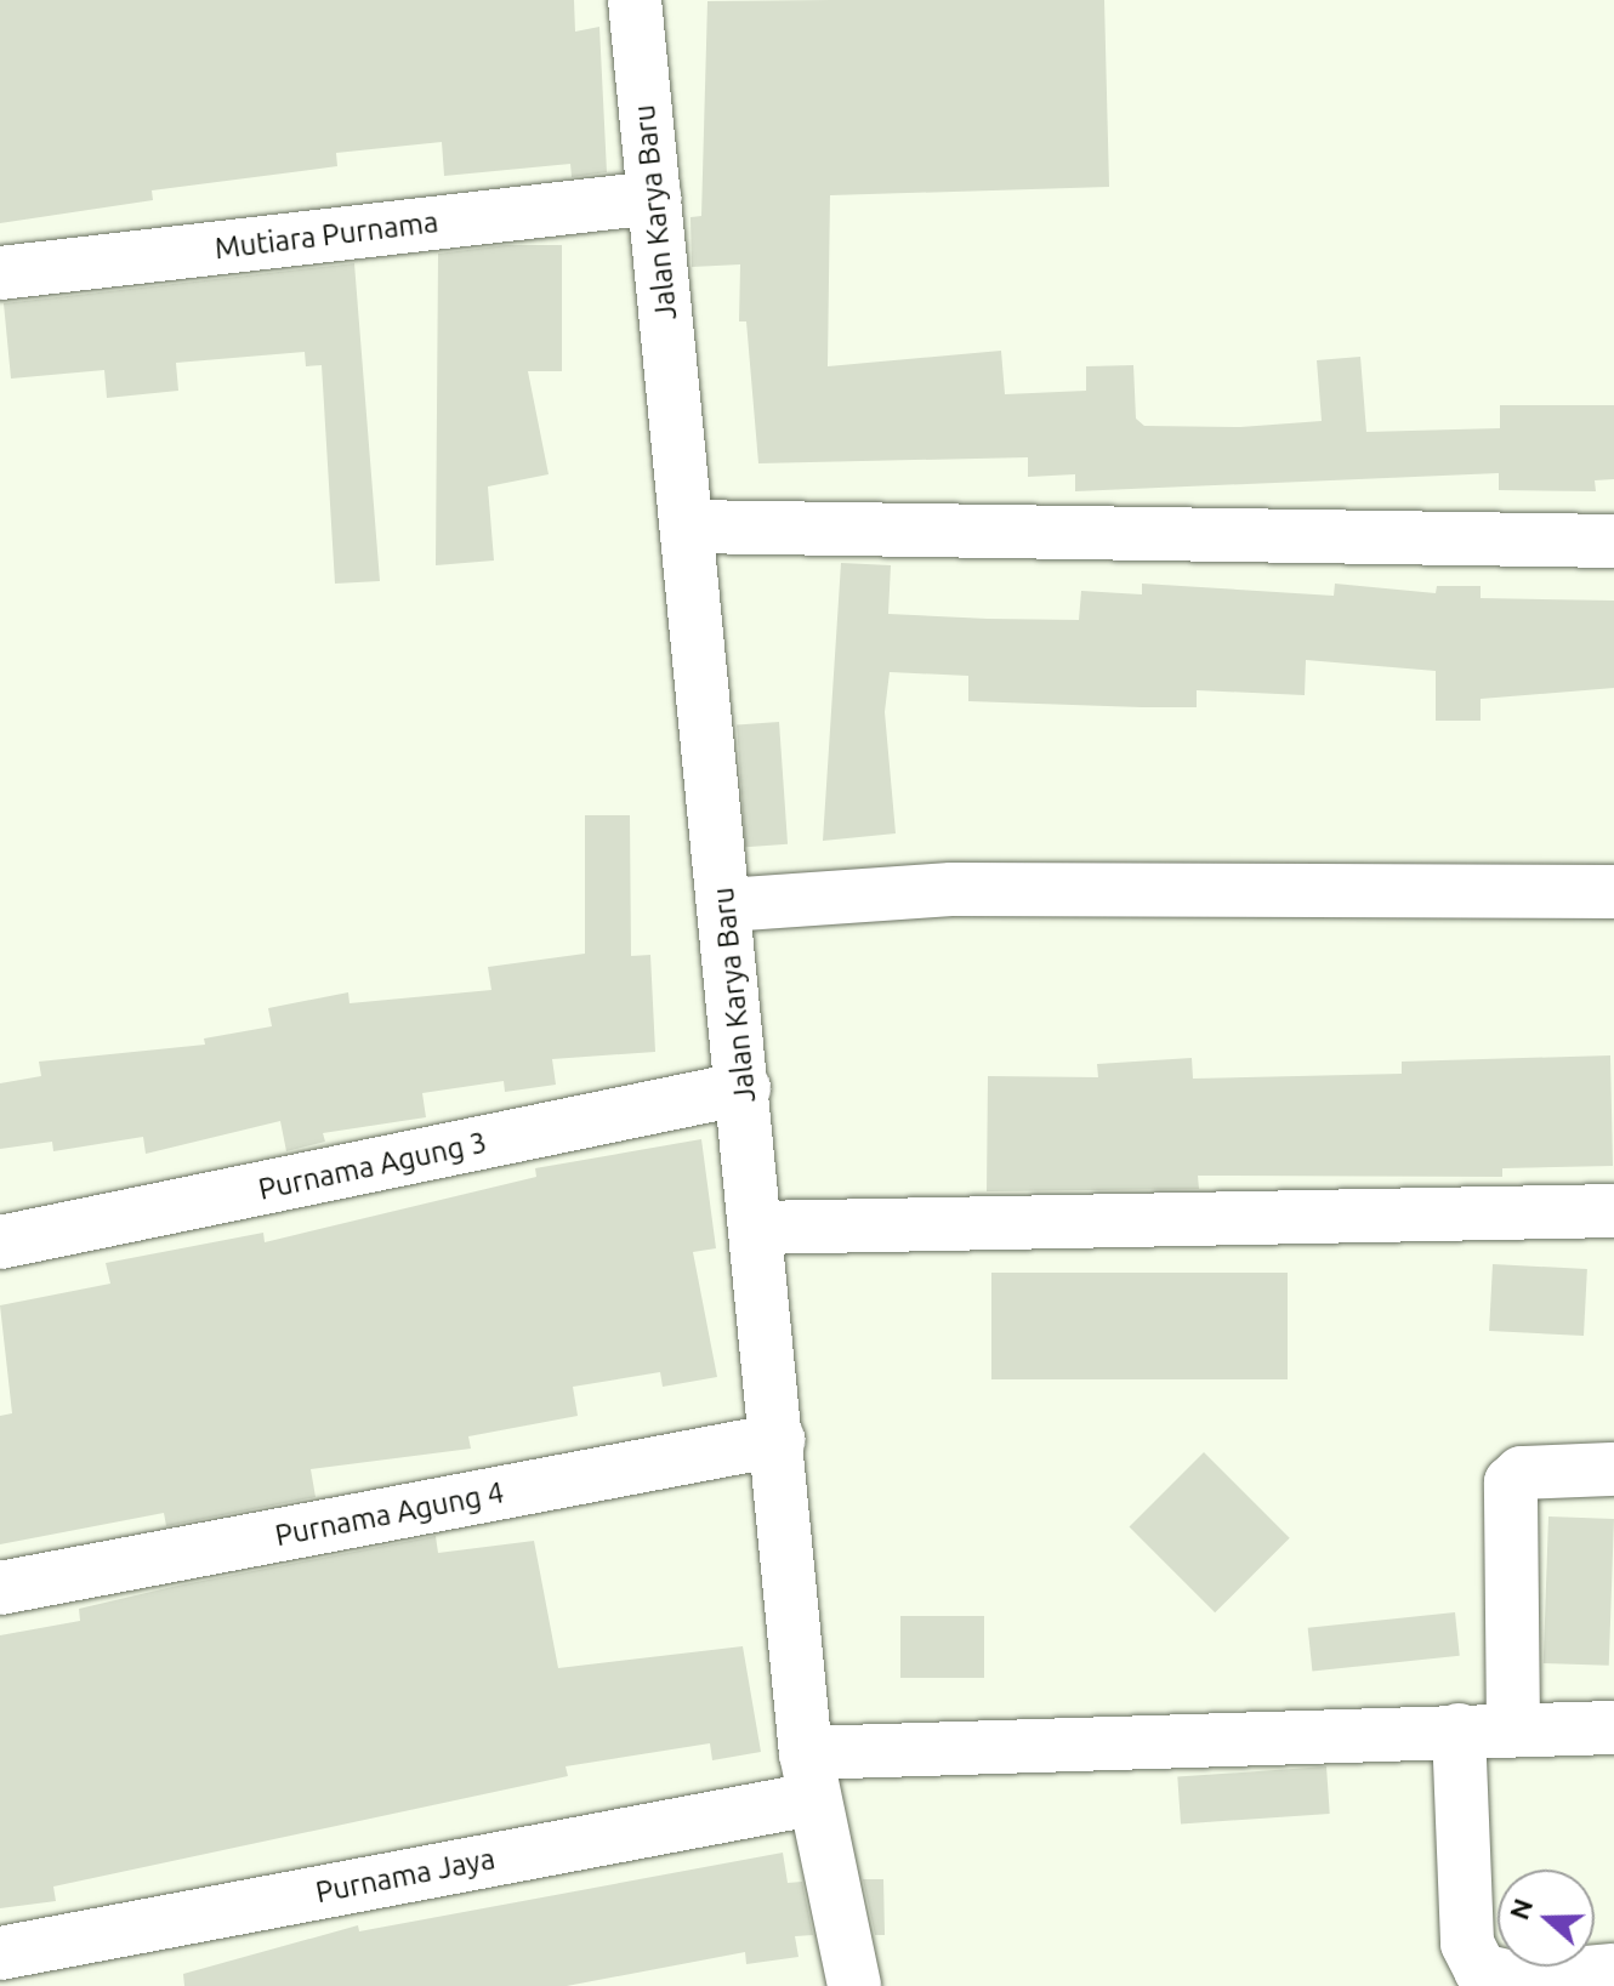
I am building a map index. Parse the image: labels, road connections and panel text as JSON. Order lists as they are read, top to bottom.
{
  "streets": {
    "street": [
      "Jalan Karya Baru",
      "Mutiara Purnama",
      "Purnama Agung 3",
      "Purnama Agung 4",
      "Purnama Jaya"
    ]
  },
  "crossings": [
    ["Jalan Karya Baru", "Mutiara Purnama"],
    ["Jalan Karya Baru", "Purnama Agung 3"],
    ["Jalan Karya Baru", "Purnama Agung 4"],
    ["Jalan Karya Baru", "Purnama Jaya"]
  ],
  "north": "left"
}
